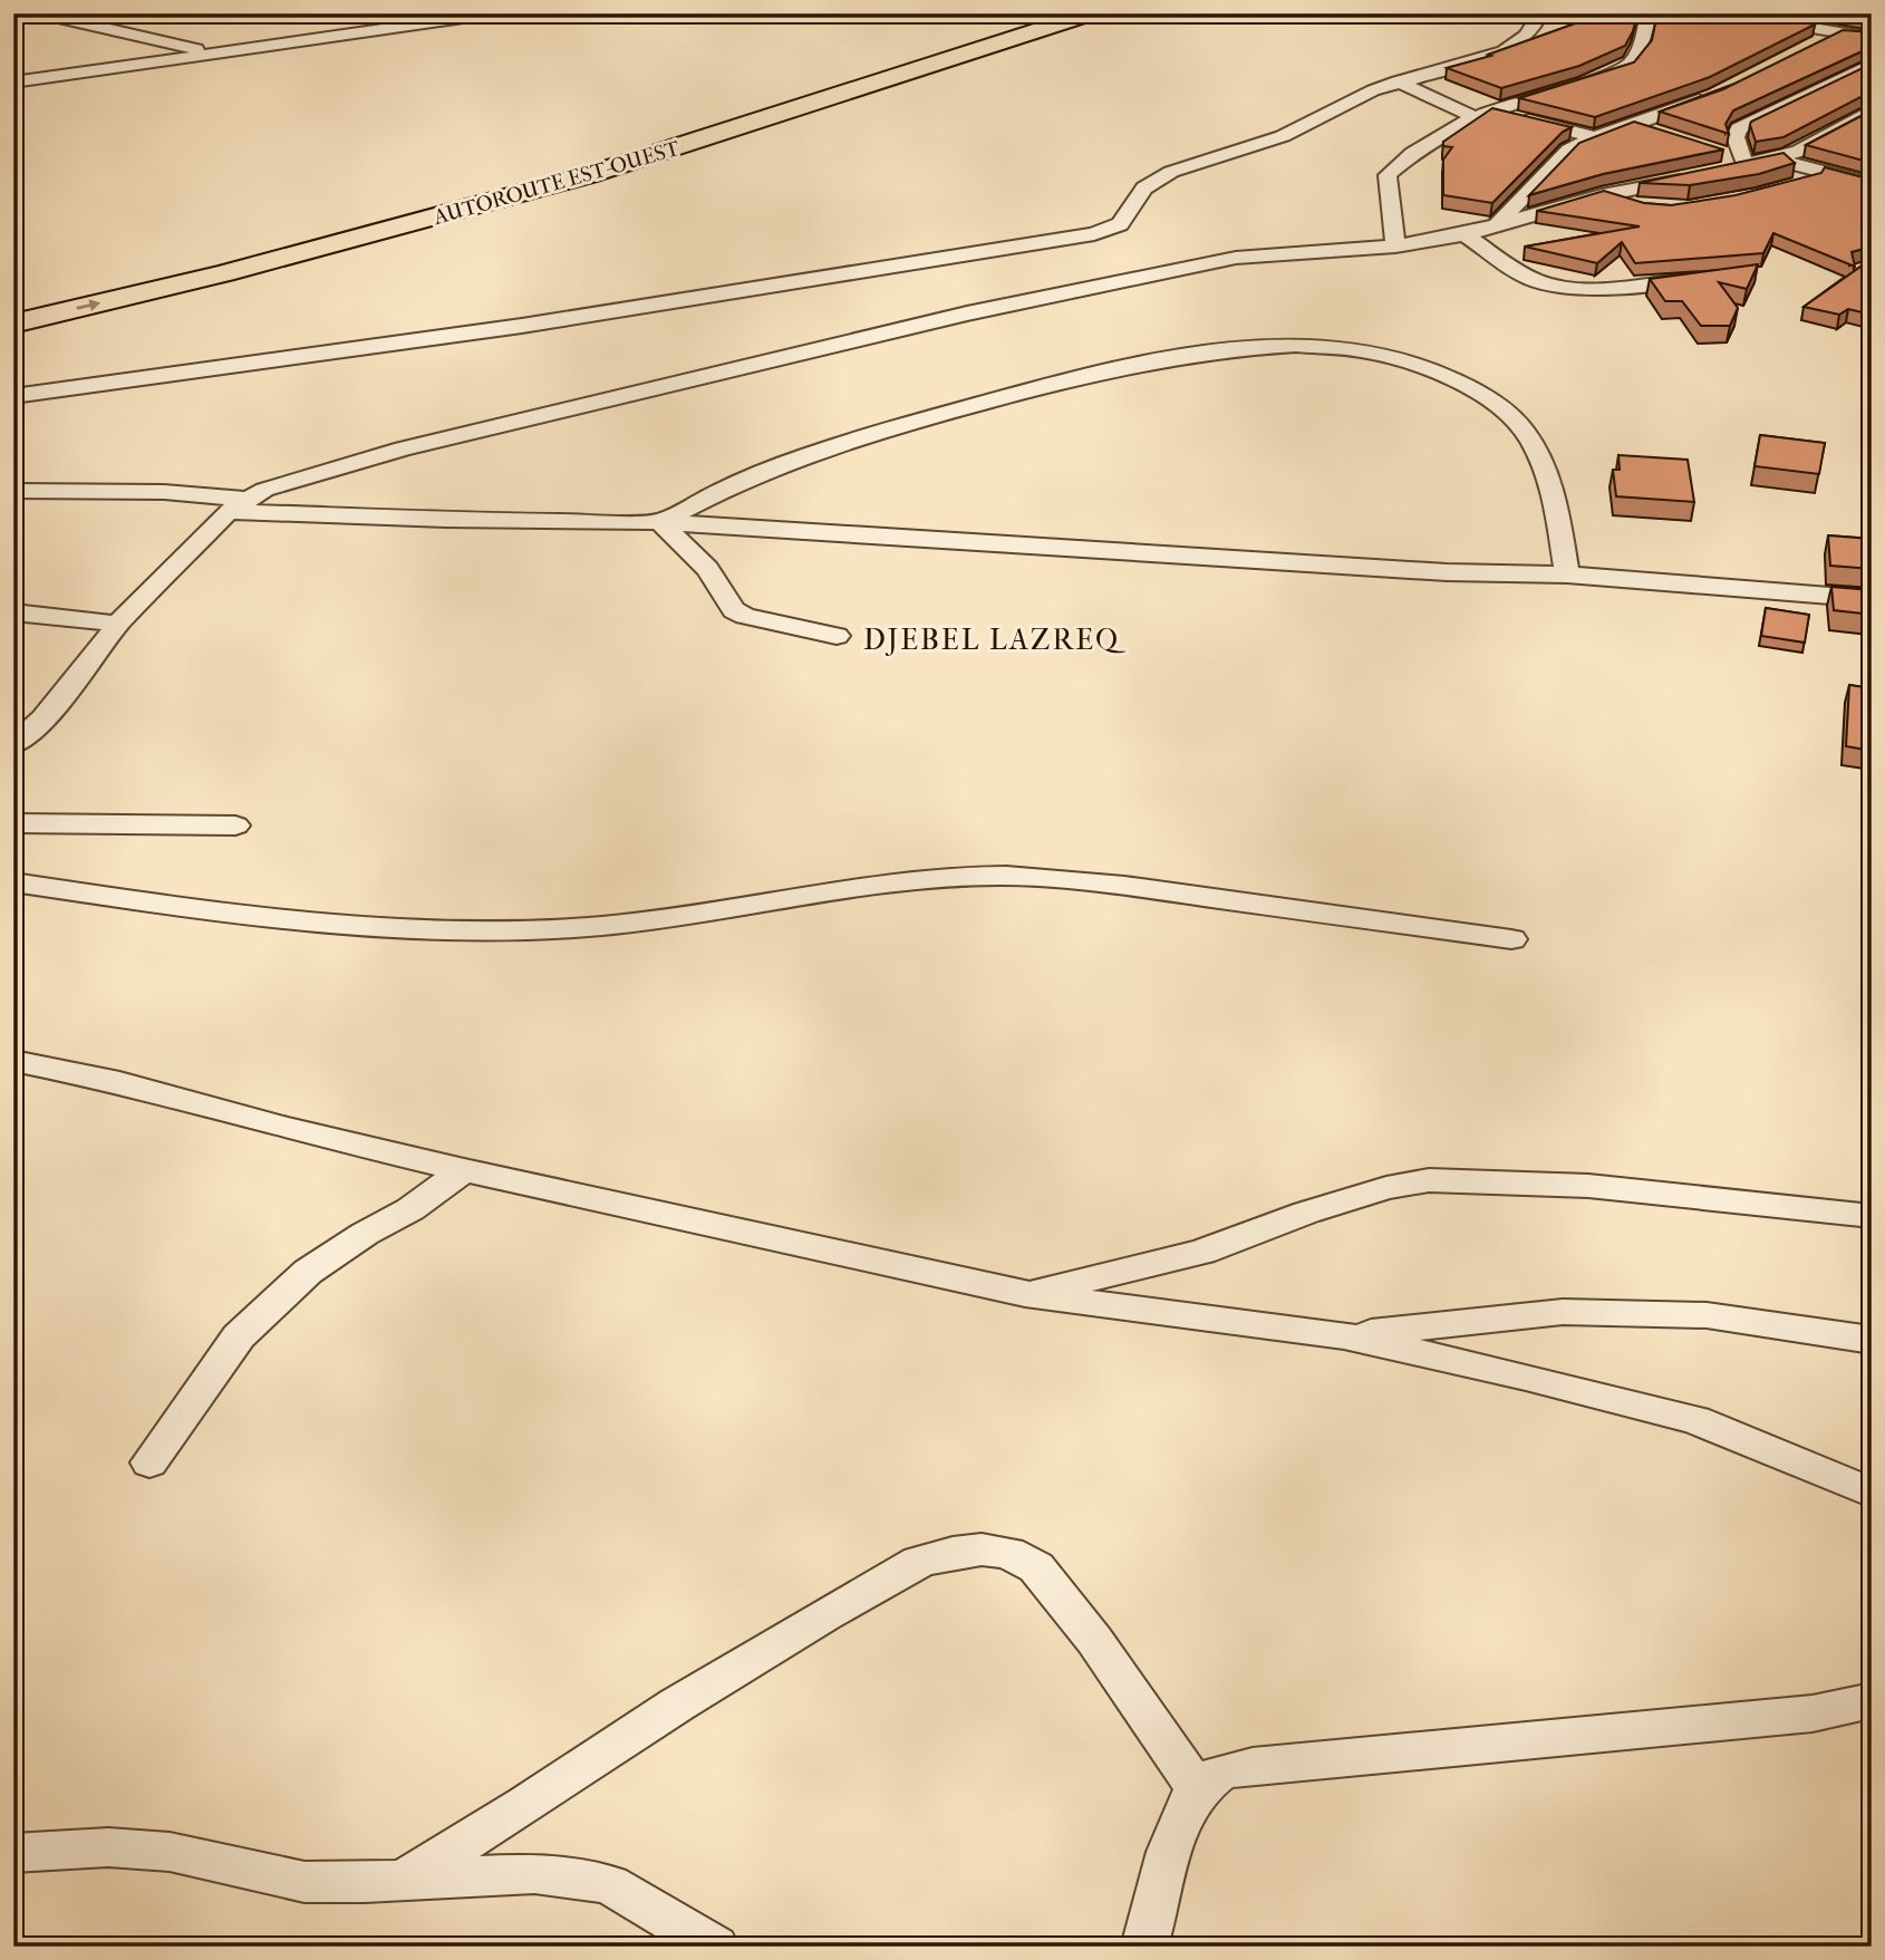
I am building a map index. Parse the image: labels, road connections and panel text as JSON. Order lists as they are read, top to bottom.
{
  "streets": {
    "highway": ["AUTOROUTE EST-OUEST"]
  },
  "districts": ["DJEBEL LAZREQ"]
}
